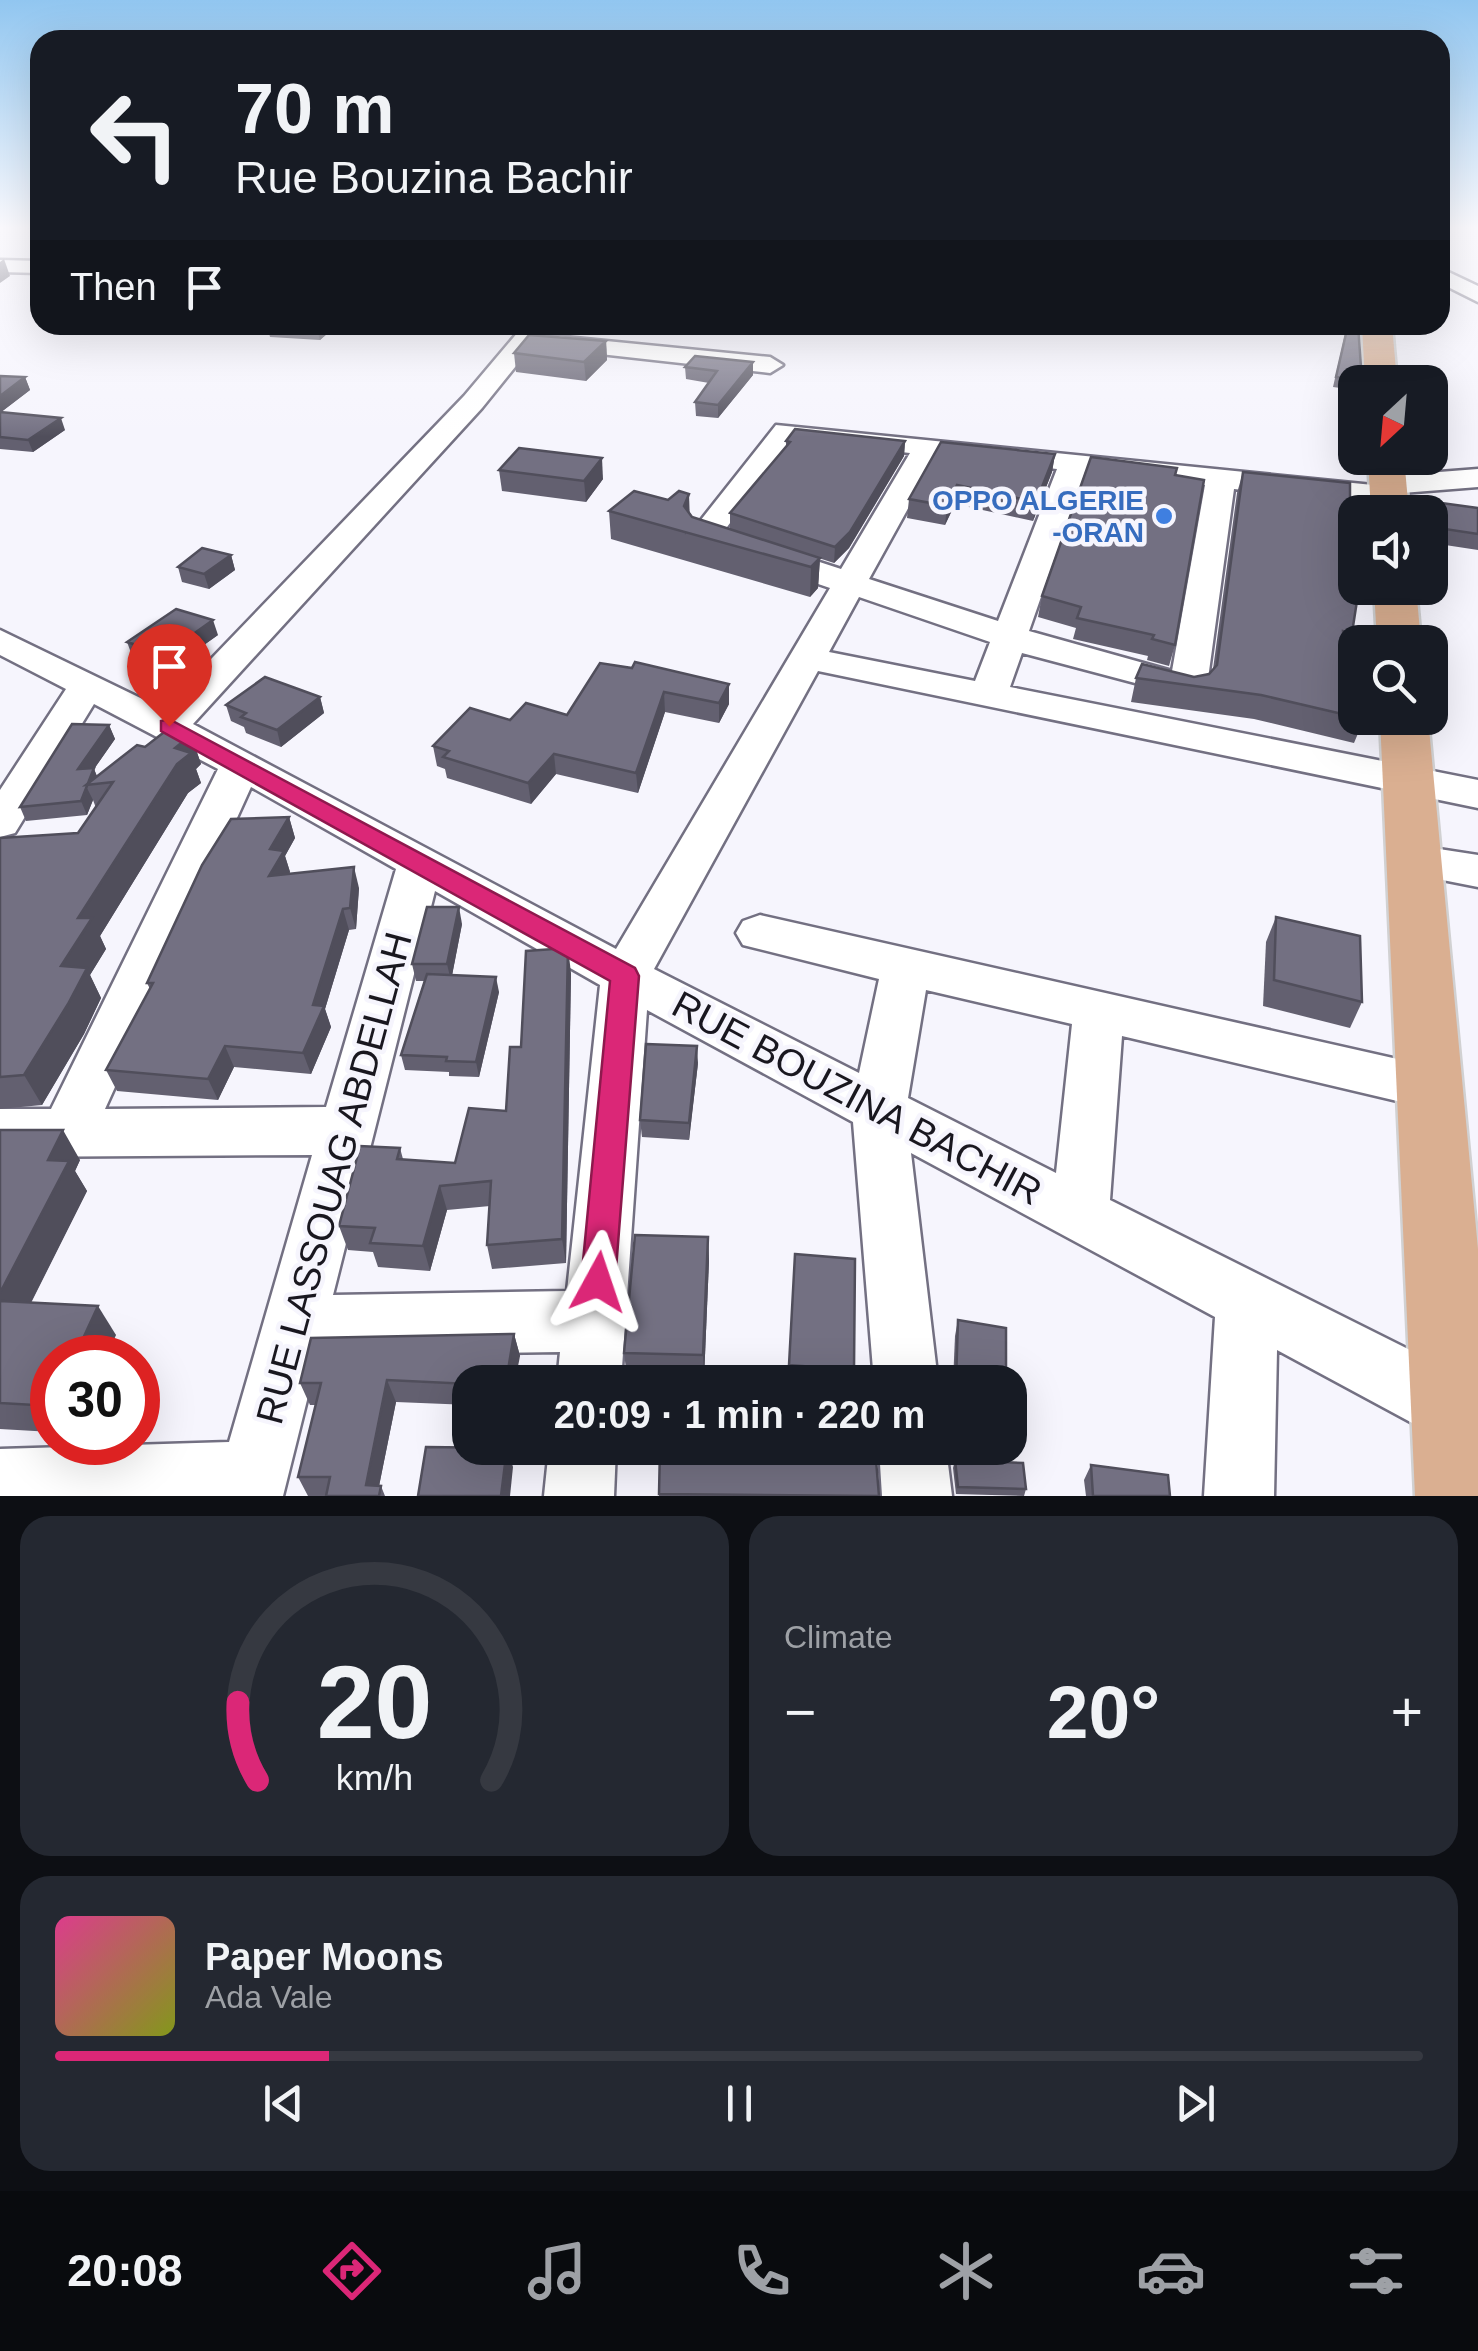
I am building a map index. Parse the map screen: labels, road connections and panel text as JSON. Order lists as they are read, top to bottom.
{
  "streets": {
    "street": ["RUE BOUZINA BACHIR", "RUE LASSOUAG ABDELLAH"]
  },
  "crossings": [
    ["RUE BOUZINA BACHIR", "RUE LASSOUAG ABDELLAH"]
  ],
  "places": ["OPPO ALGERIE -ORAN"],
  "north": "bottom left",
  "page": {
    "turn": ["70 m", "Rue Bouzina Bachir"],
    "then": "Then",
    "limit": "30",
    "trip": "20:09 · 1 min · 220 m",
    "tile": "Climate",
    "heat": ["−", "20°", "+"],
    "song": ["Paper Moons", "Ada Vale"],
    "tabs": "20:08",
    "gauge": ["20", "km/h"]
  }
}
